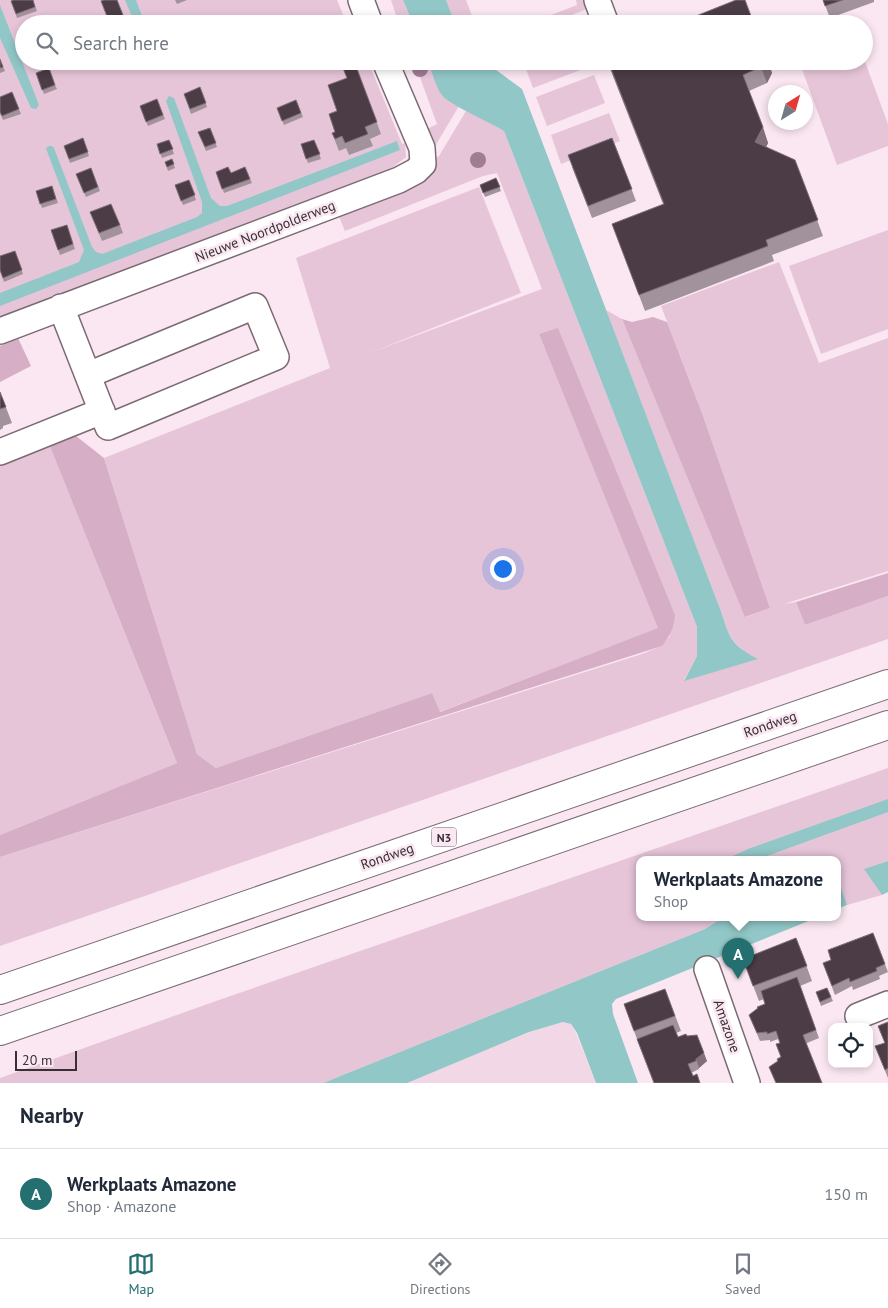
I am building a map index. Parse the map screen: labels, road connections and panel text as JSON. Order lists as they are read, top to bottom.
{
  "streets": {
    "highway": ["Rondweg", "N3"],
    "street": ["Nieuwe Noordpolderweg", "Amazone"]
  },
  "scale_bar": "20 m",
  "north": "top right",
  "page": {
    "search": "Search here",
    "popup": ["Werkplaats Amazone", "Shop"],
    "pins": "A",
    "scale": "20 m",
    "heading": "Nearby",
    "list": [
      {
        "mark": "A",
        "name": "Werkplaats Amazone",
        "note": "Shop · Amazone",
        "value": "150 m"
      }
    ],
    "nav": ["Map", "Directions", "Saved"]
  }
}
